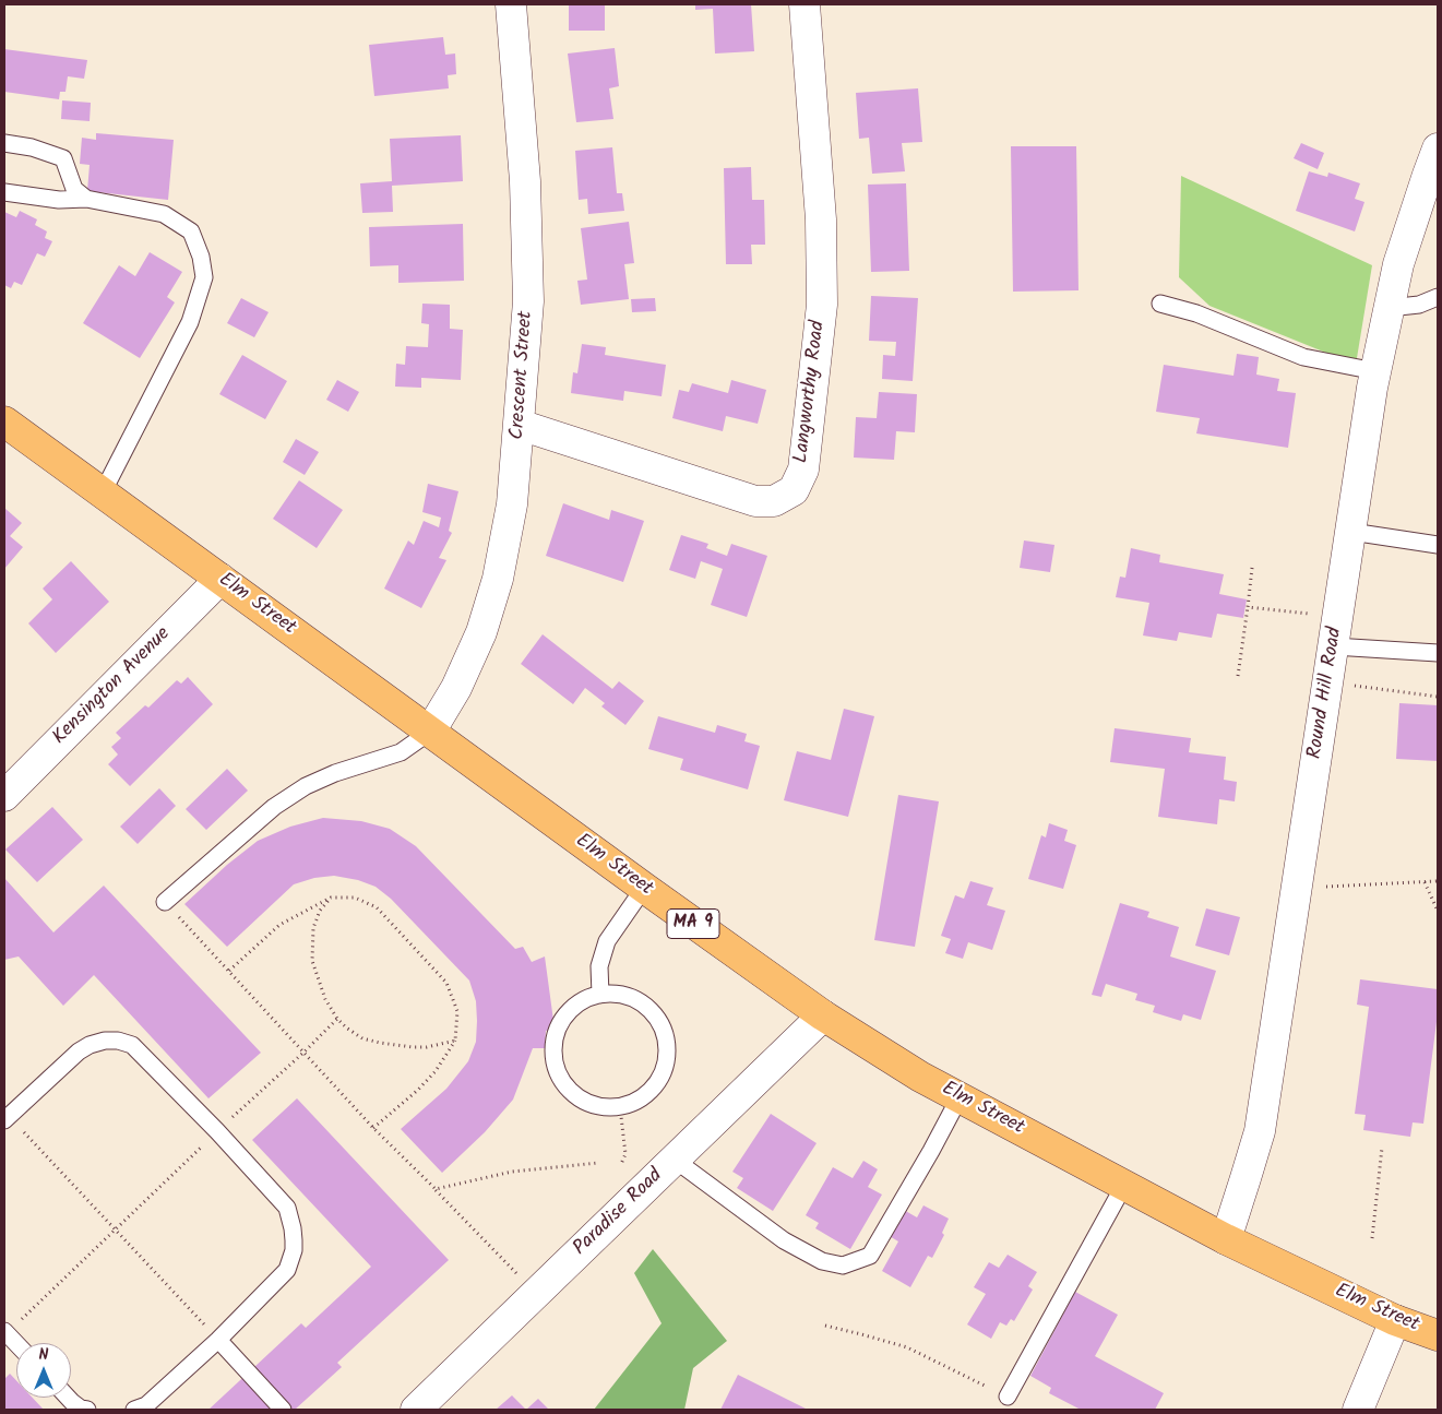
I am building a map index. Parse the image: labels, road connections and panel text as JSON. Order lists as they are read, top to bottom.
{
  "streets": {
    "highway": ["Elm Street", "MA 9"],
    "street": [
      "Crescent Street",
      "Langworthy Road",
      "Kensington Avenue",
      "Round Hill Road",
      "Paradise Road"
    ]
  },
  "crossings": [
    ["Crescent Street", "Langworthy Road"],
    ["Crescent Street", "Elm Street"],
    ["Elm Street", "Kensington Avenue"],
    ["Elm Street", "Round Hill Road"],
    ["Elm Street", "Paradise Road"]
  ],
  "north": "top"
}
